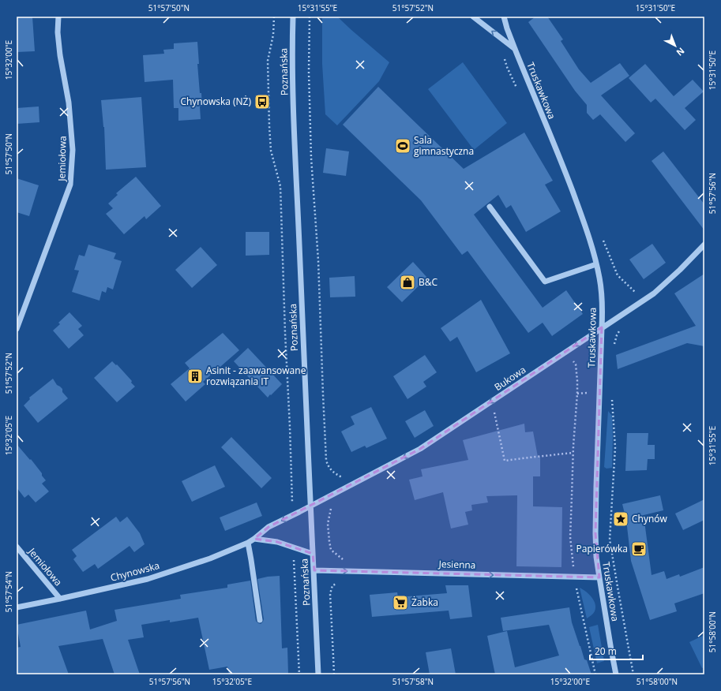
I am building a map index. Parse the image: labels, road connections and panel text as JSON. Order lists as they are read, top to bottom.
{
  "streets": {
    "street": [
      "Poznańska",
      "Truskawkowa",
      "Jemiołowa",
      "Bukowa",
      "Jesienna",
      "Chynowska"
    ]
  },
  "crossings": [
    ["Poznańska", "Bukowa"],
    ["Poznańska", "Jesienna"],
    ["Poznańska", "Chynowska"],
    ["Truskawkowa", "Bukowa"],
    ["Truskawkowa", "Jesienna"],
    ["Jemiołowa", "Chynowska"],
    ["Bukowa", "Chynowska"]
  ],
  "one_way": ["Bukowa", "Jesienna"],
  "places": {
    "bus stop": ["Chynowska (NŻ)"],
    "sports": ["Sala gimnastyczna"],
    "shop": ["B&C"],
    "building": ["Asinit - zaawansowane rozwiązania IT"],
    "place": ["Chynów"],
    "cafe": ["Papierówka"],
    "supermarket": ["Żabka"]
  },
  "scale_bar": "20 m",
  "north": "bottom right",
  "coordinates": [
    "51°57'50\"N",
    "15°31'55\"E",
    "51°57'52\"N",
    "15°31'50\"E",
    "15°32'00\"E",
    "51°57'56\"N",
    "15°32'05\"E",
    "51°57'54\"N",
    "51°58'00\"N",
    "51°57'58\"N"
  ]
}
